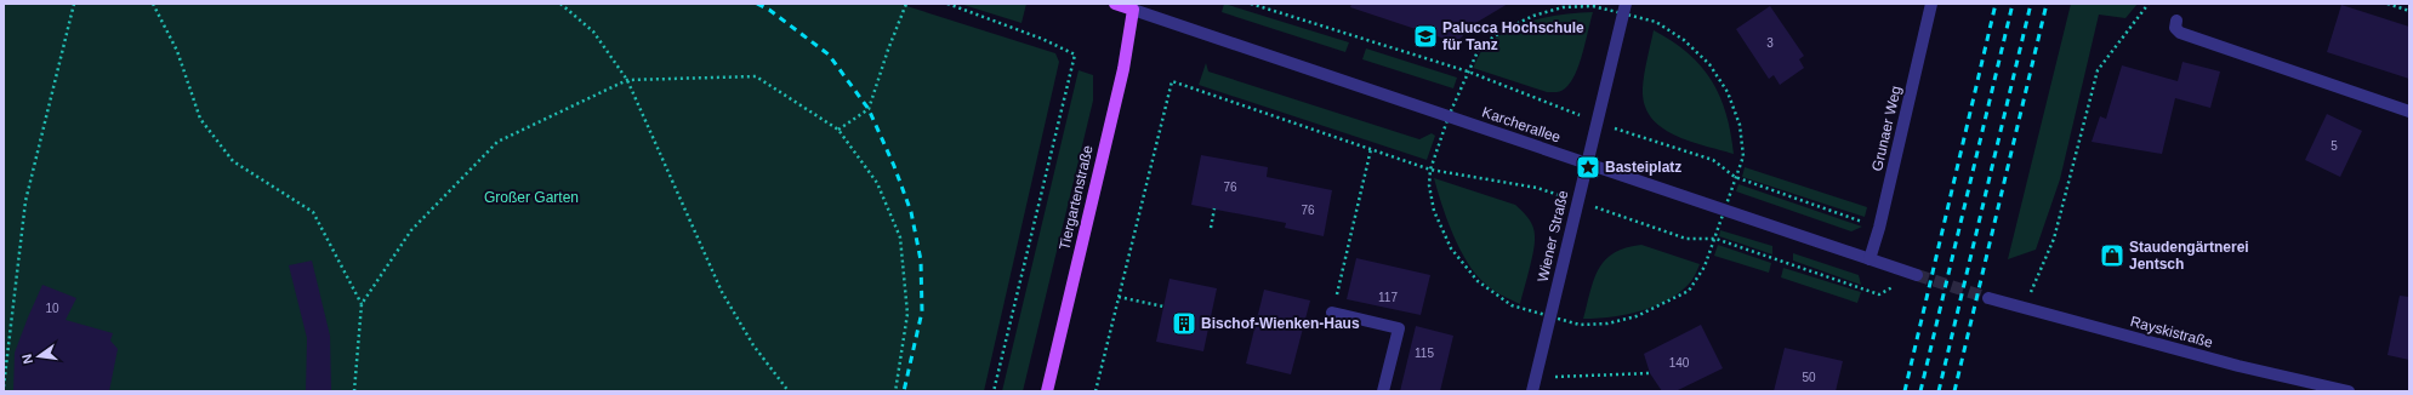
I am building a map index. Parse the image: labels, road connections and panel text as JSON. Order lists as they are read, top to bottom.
{
  "streets": {
    "main road": ["Karcherallee", "Tiergartenstraße"],
    "street": ["Grunaer Weg", "Wiener Straße", "Rayskistraße"]
  },
  "crossings": [
    ["Karcherallee", "Grunaer Weg"],
    ["Karcherallee", "Tiergartenstraße"],
    ["Karcherallee", "Wiener Straße"]
  ],
  "parks": ["Großer Garten"],
  "places": {
    "school or university": ["Palucca Hochschule für Tanz"],
    "place": ["Basteiplatz"],
    "shop": ["Staudengärtnerei Jentsch"],
    "building": ["Bischof-Wienken-Haus"]
  },
  "house_numbers": [
    "3",
    "5",
    "76",
    "76",
    "117",
    "10",
    "115",
    "140",
    "50"
  ],
  "north": "left"
}
